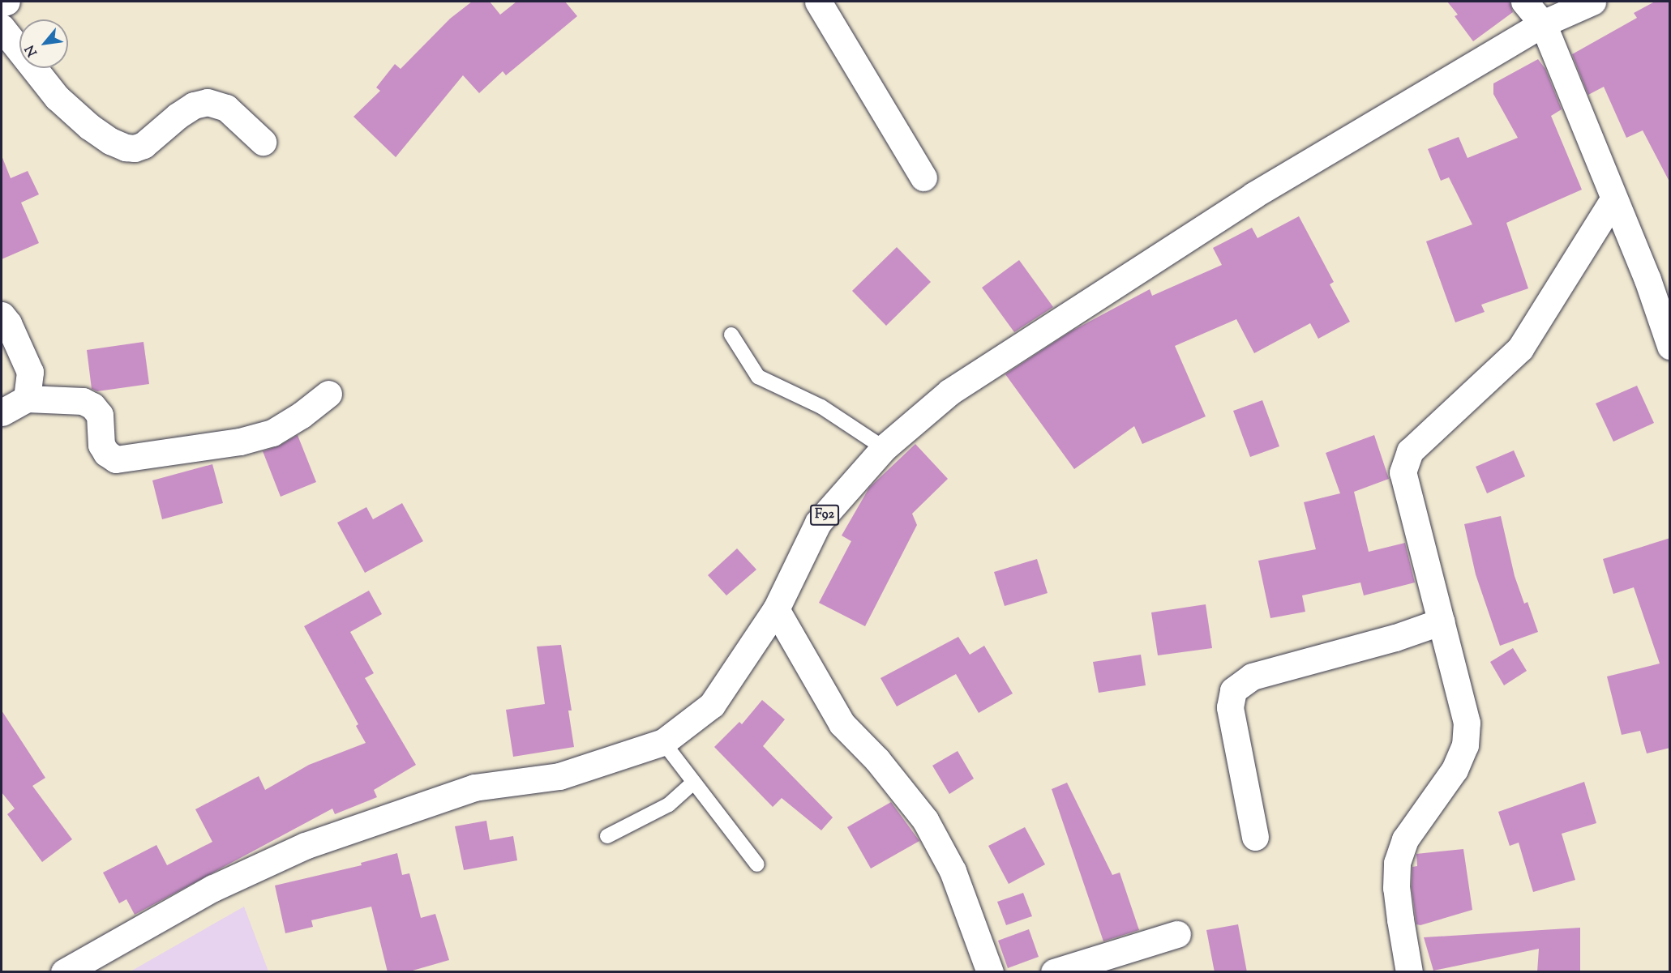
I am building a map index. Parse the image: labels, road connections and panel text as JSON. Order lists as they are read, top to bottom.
{
  "streets": {
    "street": ["F92"]
  },
  "north": "bottom left"
}
